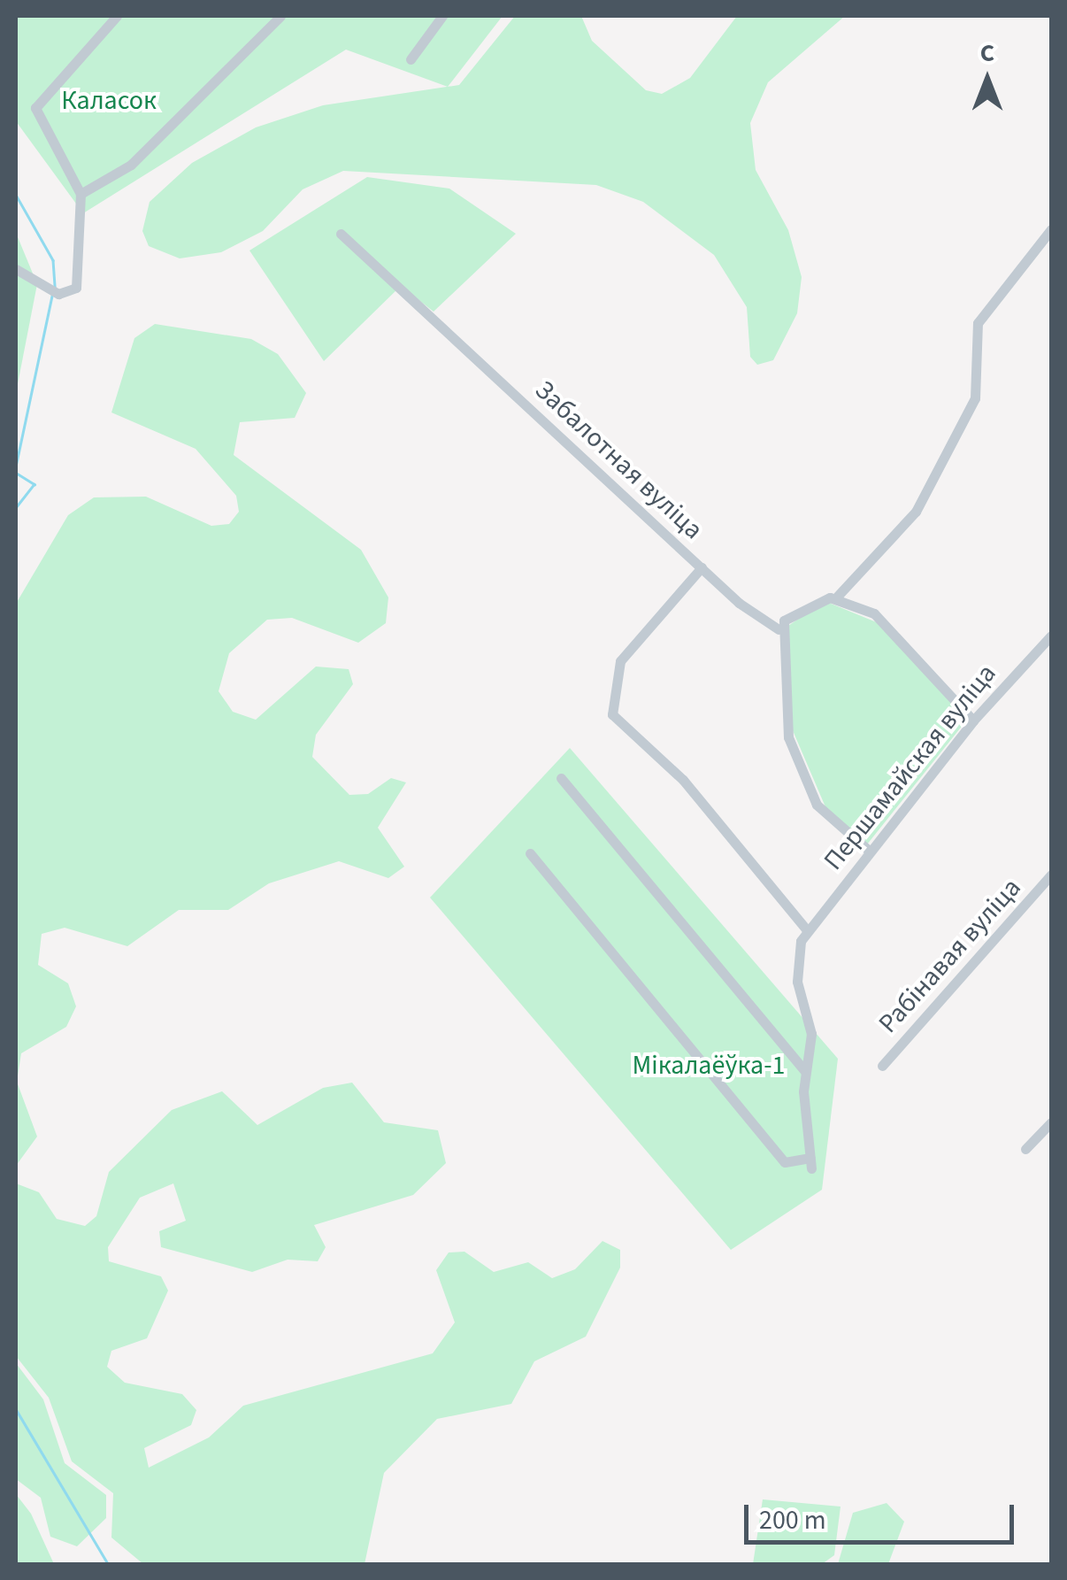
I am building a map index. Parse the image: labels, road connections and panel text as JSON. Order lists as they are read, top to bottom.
{
  "streets": {
    "street": ["Забалотная вуліца", "Першамайская вуліца", "Рабінавая вуліца"]
  },
  "parks": ["Каласок", "Мікалаёўка-1"],
  "scale_bar": "200 m",
  "north": "top"
}
